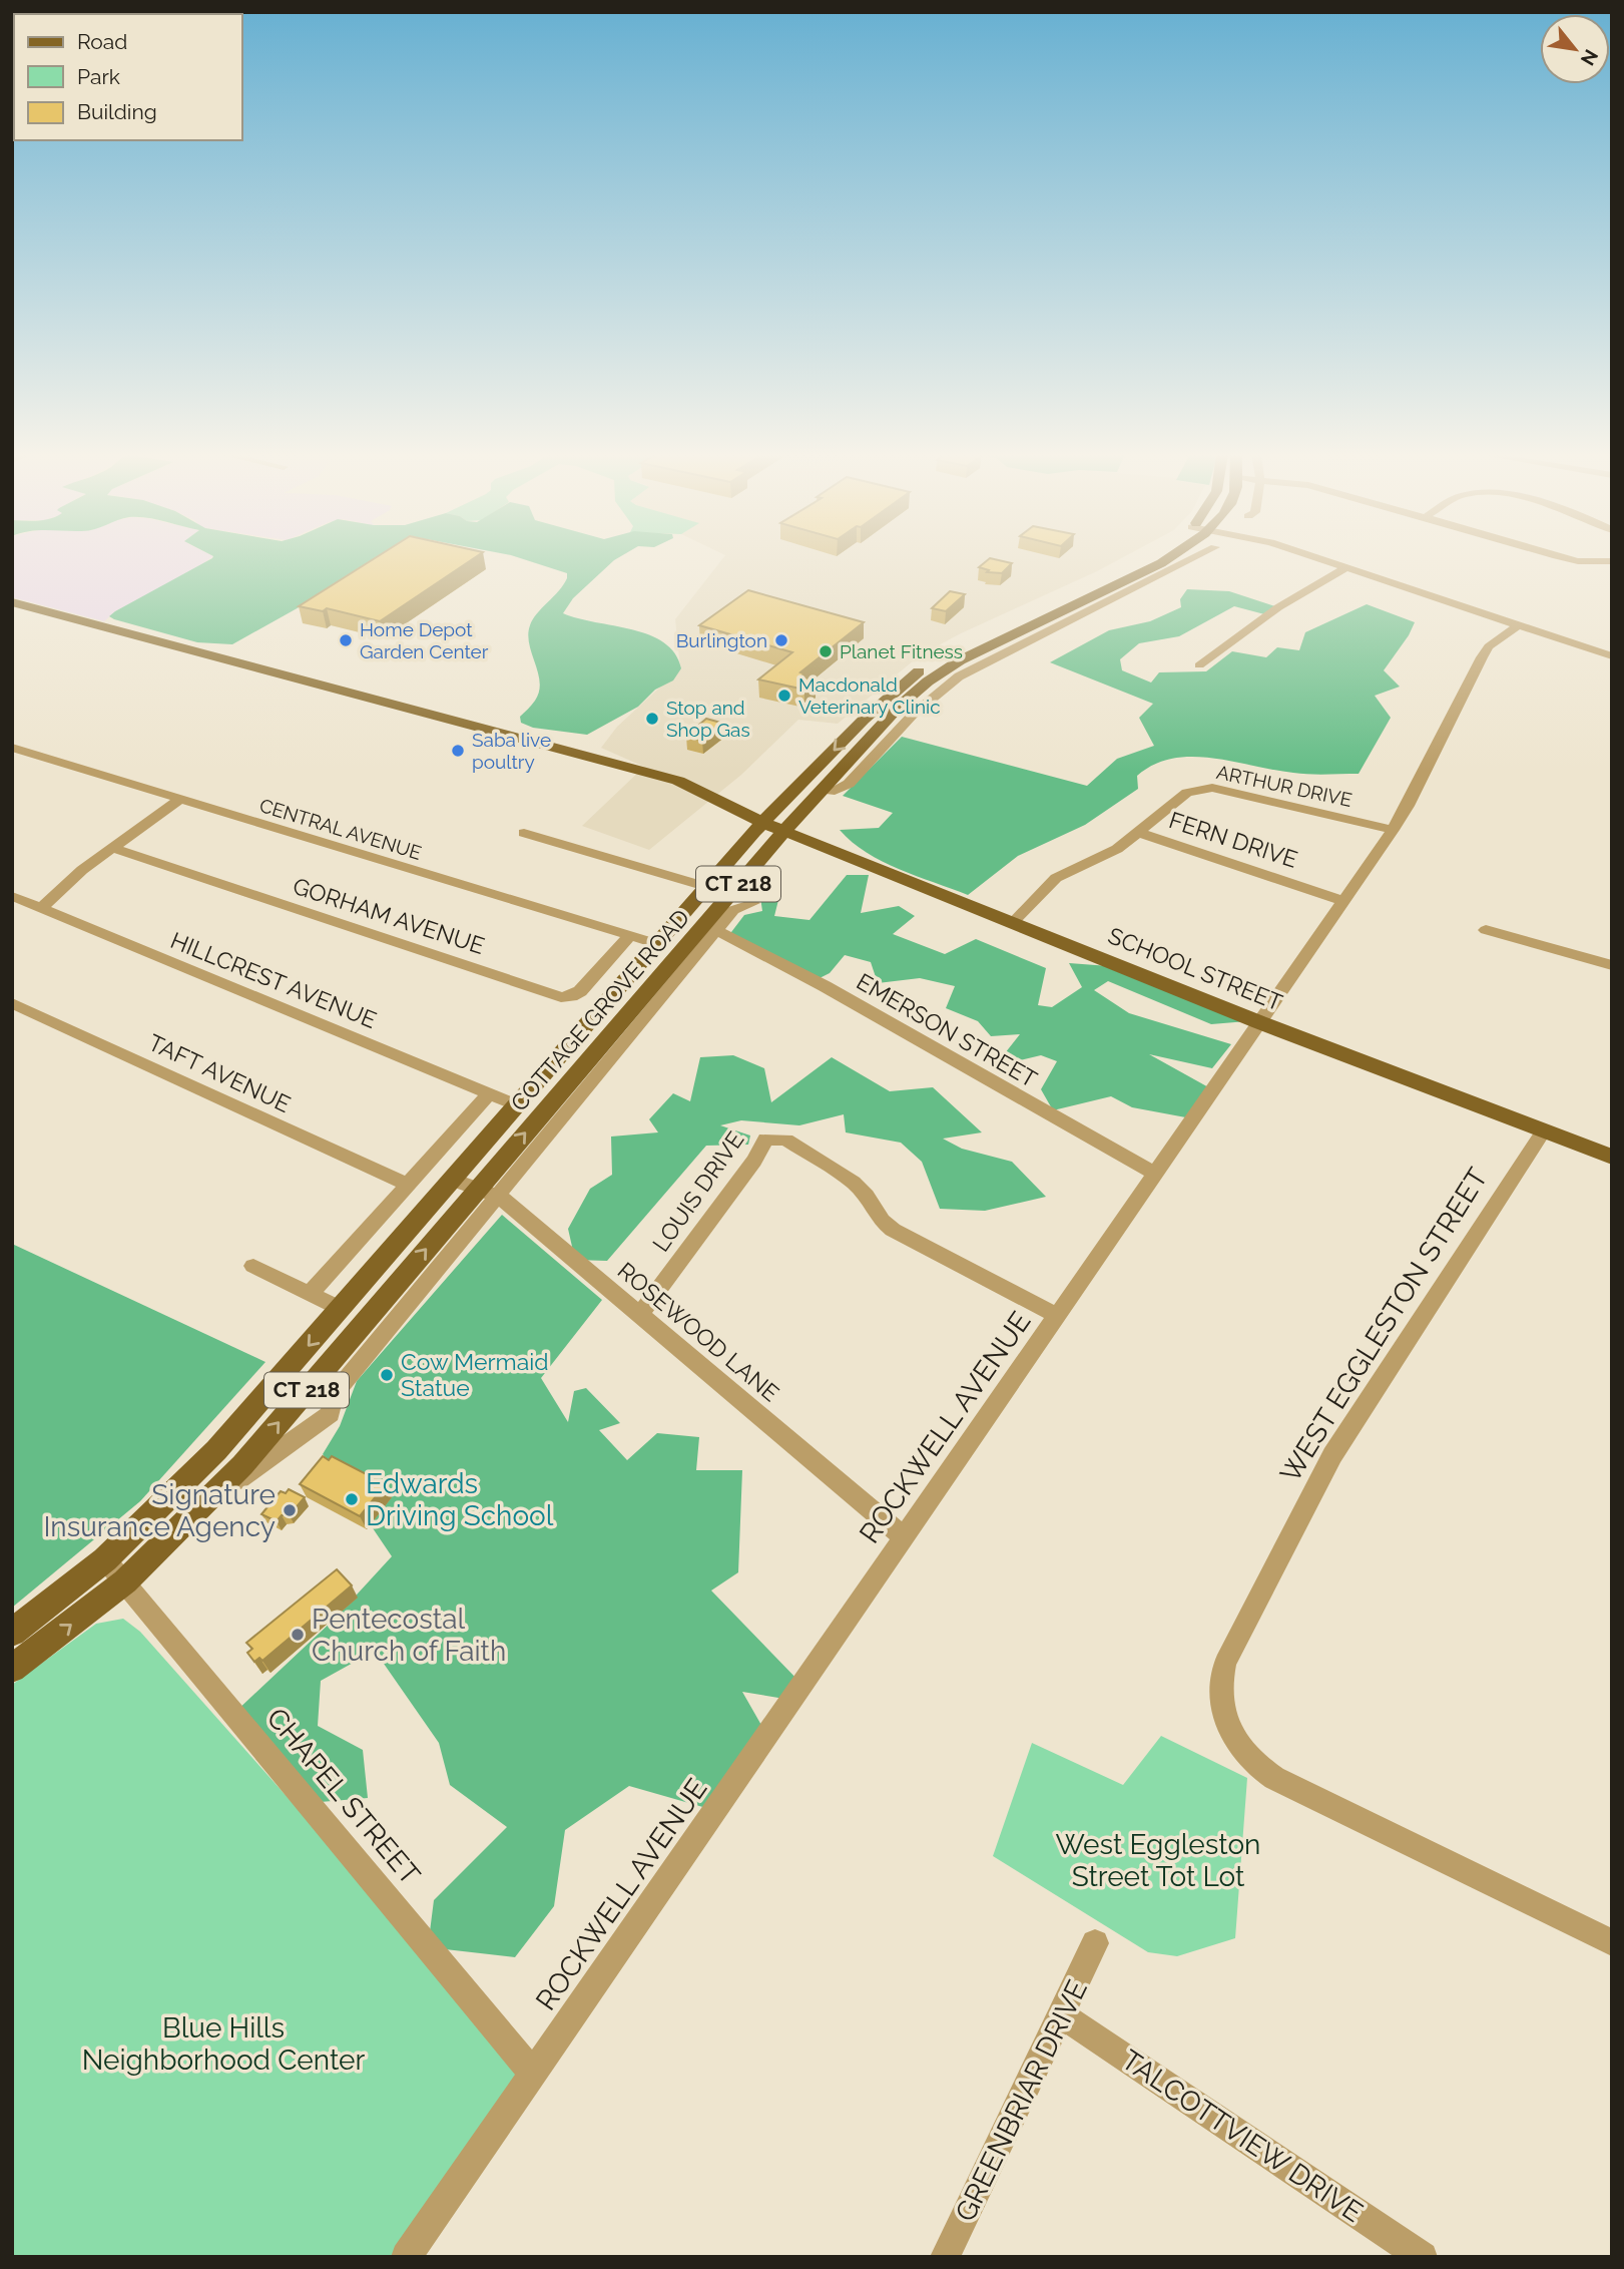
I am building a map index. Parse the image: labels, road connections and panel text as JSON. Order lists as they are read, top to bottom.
{
  "streets": {
    "main road": ["CT 218", "SCHOOL STREET", "COTTAGE GROVE ROAD"],
    "street": [
      "ARTHUR DRIVE",
      "CENTRAL AVENUE",
      "FERN DRIVE",
      "GORHAM AVENUE",
      "HILLCREST AVENUE",
      "EMERSON STREET",
      "TAFT AVENUE",
      "LOUIS DRIVE",
      "WEST EGGLESTON STREET",
      "ROSEWOOD LANE",
      "ROCKWELL AVENUE",
      "CHAPEL STREET",
      "GREENBRIAR DRIVE",
      "TALCOTTVIEW DRIVE"
    ]
  },
  "crossings": [
    ["ARTHUR DRIVE", "FERN DRIVE"],
    ["ARTHUR DRIVE", "ROCKWELL AVENUE"],
    ["CENTRAL AVENUE", "GORHAM AVENUE"],
    ["CENTRAL AVENUE", "COTTAGE GROVE ROAD"],
    ["FERN DRIVE", "SCHOOL STREET"],
    ["FERN DRIVE", "ROCKWELL AVENUE"],
    ["SCHOOL STREET", "COTTAGE GROVE ROAD"],
    ["SCHOOL STREET", "WEST EGGLESTON STREET"],
    ["SCHOOL STREET", "ROCKWELL AVENUE"],
    ["HILLCREST AVENUE", "COTTAGE GROVE ROAD"],
    ["COTTAGE GROVE ROAD", "EMERSON STREET"],
    ["COTTAGE GROVE ROAD", "ROSEWOOD LANE"],
    ["COTTAGE GROVE ROAD", "CHAPEL STREET"],
    ["EMERSON STREET", "ROCKWELL AVENUE"],
    ["LOUIS DRIVE", "ROSEWOOD LANE"],
    ["LOUIS DRIVE", "ROCKWELL AVENUE"],
    ["ROSEWOOD LANE", "ROCKWELL AVENUE"],
    ["ROCKWELL AVENUE", "CHAPEL STREET"],
    ["GREENBRIAR DRIVE", "TALCOTTVIEW DRIVE"]
  ],
  "parks": ["West Eggleston Street Tot Lot", "Blue Hills Neighborhood Center"],
  "places": [
    "Home Depot Garden Center",
    "Burlington",
    "Planet Fitness",
    "Macdonald Veterinary Clinic",
    "Stop and Shop Gas",
    "Saba live poultry",
    "Cow Mermaid Statue",
    "Edwards Driving School",
    "Signature Insurance Agency",
    "Pentecostal Church of Faith"
  ],
  "legend": ["Road", "Park", "Building"],
  "north": "bottom right"
}
